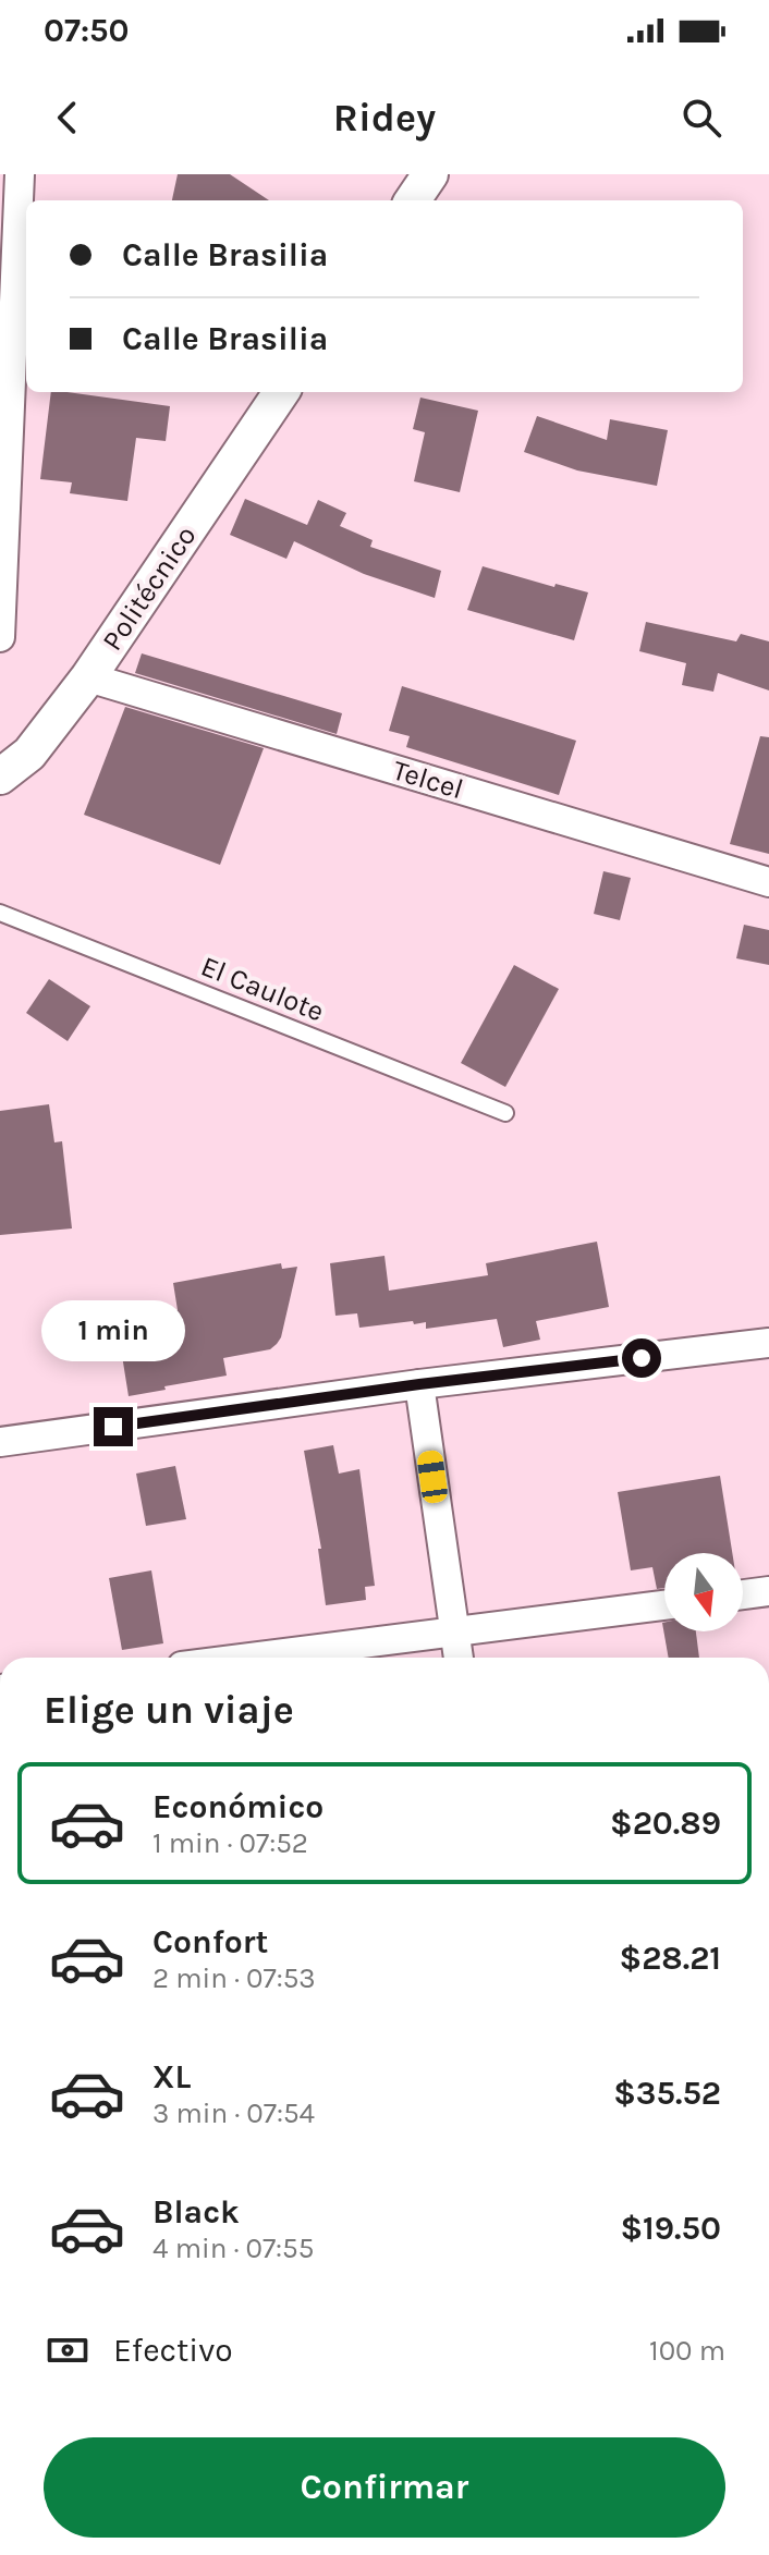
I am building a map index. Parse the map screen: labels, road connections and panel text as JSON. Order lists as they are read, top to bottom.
{
  "streets": {
    "street": ["Politécnico", "Telcel"],
    "lane": ["El Caulote"]
  },
  "crossings": [
    ["Politécnico", "Telcel"]
  ],
  "north": "bottom",
  "page": {
    "status": "07:50",
    "header": "Ridey",
    "banner": ["Calle Brasilia", "Calle Brasilia"],
    "bubble": "1 min",
    "heading": "Elige un viaje",
    "list": [
      {
        "name": "Económico",
        "note": "1 min · 07:52",
        "value": "$20.89"
      },
      {
        "name": "Confort",
        "note": "2 min · 07:53",
        "value": "$28.21"
      },
      {
        "name": "XL",
        "note": "3 min · 07:54",
        "value": "$35.52"
      },
      {
        "name": "Black",
        "note": "4 min · 07:55",
        "value": "$19.50"
      }
    ],
    "pay": ["Efectivo", "100 m"],
    "buttons": "Confirmar"
  }
}
